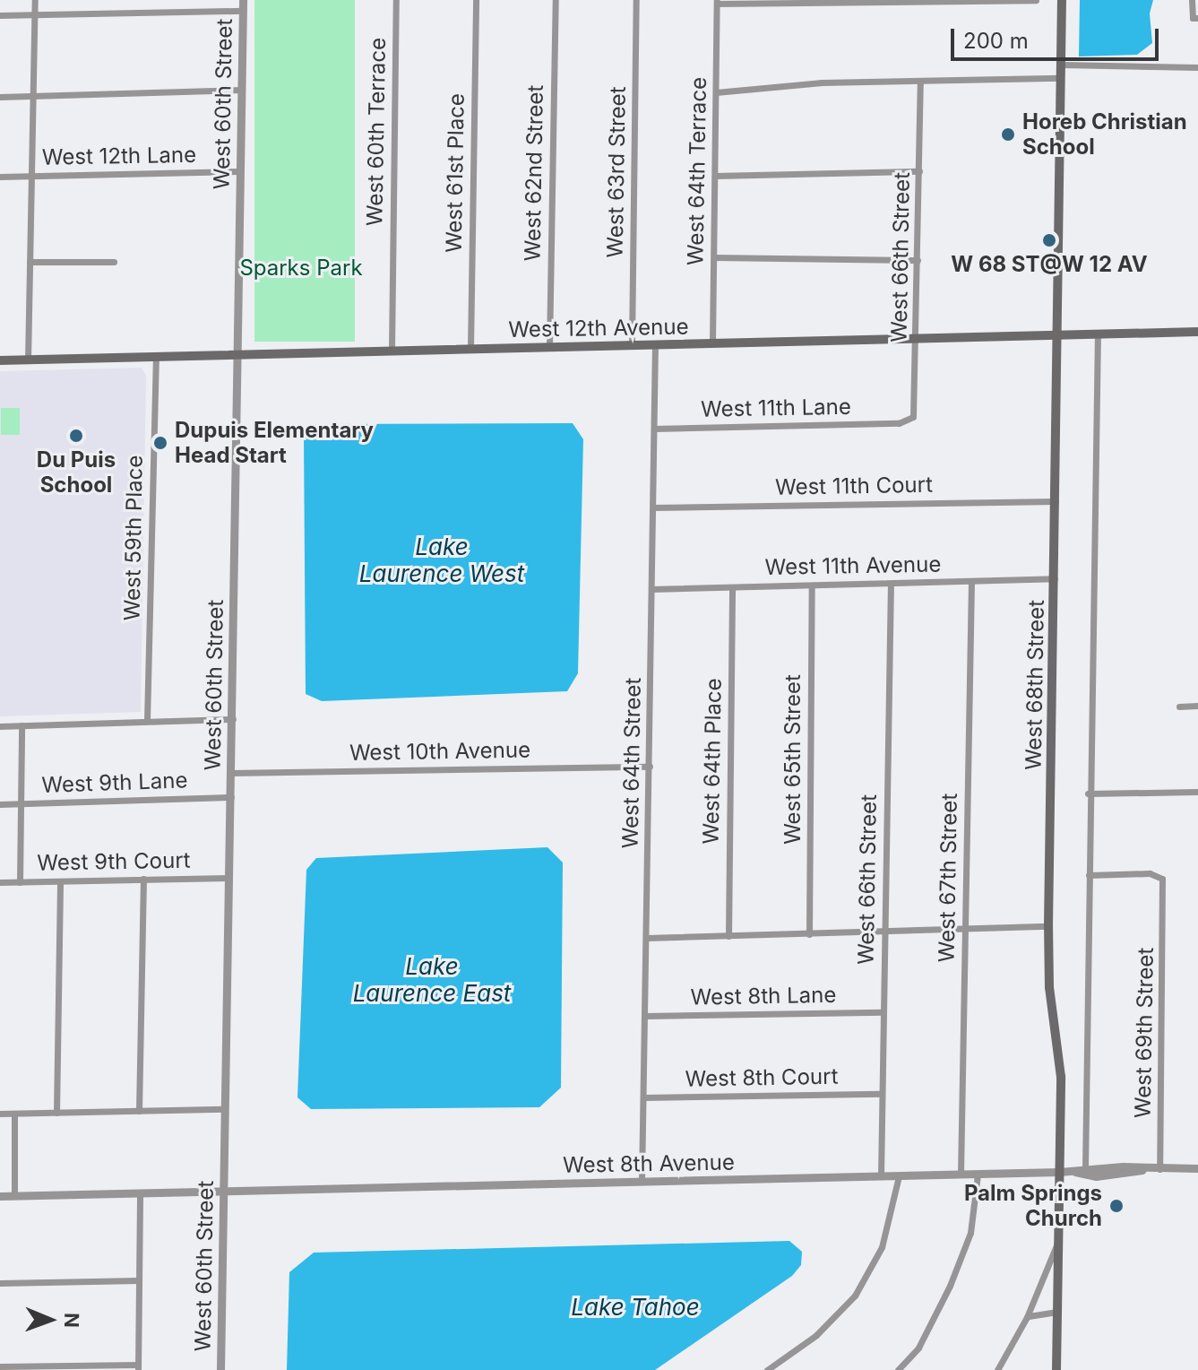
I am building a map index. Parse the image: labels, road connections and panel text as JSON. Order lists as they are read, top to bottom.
{
  "streets": {
    "main road": ["West 12th Avenue", "West 68th Street"],
    "street": [
      "West 60th Street",
      "West 60th Terrace",
      "West 12th Lane",
      "West 64th Terrace",
      "West 63rd Street",
      "West 61st Place",
      "West 62nd Street",
      "West 66th Street",
      "West 11th Lane",
      "West 11th Court",
      "West 59th Place",
      "West 11th Avenue",
      "West 10th Avenue",
      "West 65th Street",
      "West 64th Place",
      "West 64th Street",
      "West 9th Lane",
      "West 9th Court",
      "West 67th Street",
      "West 8th Lane",
      "West 69th Street",
      "West 8th Court",
      "West 8th Avenue"
    ]
  },
  "crossings": [
    ["West 60th Street", "West 12th Lane"],
    ["West 60th Street", "West 12th Avenue"],
    ["West 60th Street", "West 10th Avenue"],
    ["West 60th Street", "West 9th Lane"],
    ["West 60th Street", "West 9th Court"],
    ["West 60th Street", "West 8th Avenue"],
    ["West 60th Terrace", "West 12th Avenue"],
    ["West 64th Terrace", "West 12th Avenue"],
    ["West 63rd Street", "West 12th Avenue"],
    ["West 61st Place", "West 12th Avenue"],
    ["West 62nd Street", "West 12th Avenue"],
    ["West 66th Street", "West 12th Avenue"],
    ["West 66th Street", "West 11th Lane"],
    ["West 66th Street", "West 11th Avenue"],
    ["West 66th Street", "West 8th Lane"],
    ["West 66th Street", "West 8th Court"],
    ["West 66th Street", "West 8th Avenue"],
    ["West 12th Avenue", "West 59th Place"],
    ["West 12th Avenue", "West 68th Street"],
    ["West 12th Avenue", "West 64th Street"],
    ["West 11th Lane", "West 64th Street"],
    ["West 11th Court", "West 68th Street"],
    ["West 11th Court", "West 64th Street"],
    ["West 11th Avenue", "West 68th Street"],
    ["West 11th Avenue", "West 65th Street"],
    ["West 11th Avenue", "West 64th Place"],
    ["West 11th Avenue", "West 64th Street"],
    ["West 11th Avenue", "West 67th Street"],
    ["West 68th Street", "West 8th Avenue"],
    ["West 10th Avenue", "West 64th Street"],
    ["West 64th Street", "West 8th Lane"],
    ["West 64th Street", "West 8th Court"],
    ["West 64th Street", "West 8th Avenue"],
    ["West 67th Street", "West 8th Avenue"],
    ["West 69th Street", "West 8th Avenue"]
  ],
  "water": ["Lake Laurence West", "Lake Laurence East", "Lake Tahoe"],
  "parks": ["Sparks Park"],
  "places": [
    "Horeb Christian School",
    "W 68 ST@W 12 AV",
    "Du Puis School",
    "Dupuis Elementary Head Start",
    "Palm Springs Church"
  ],
  "scale_bar": "200 m",
  "north": "right"
}
